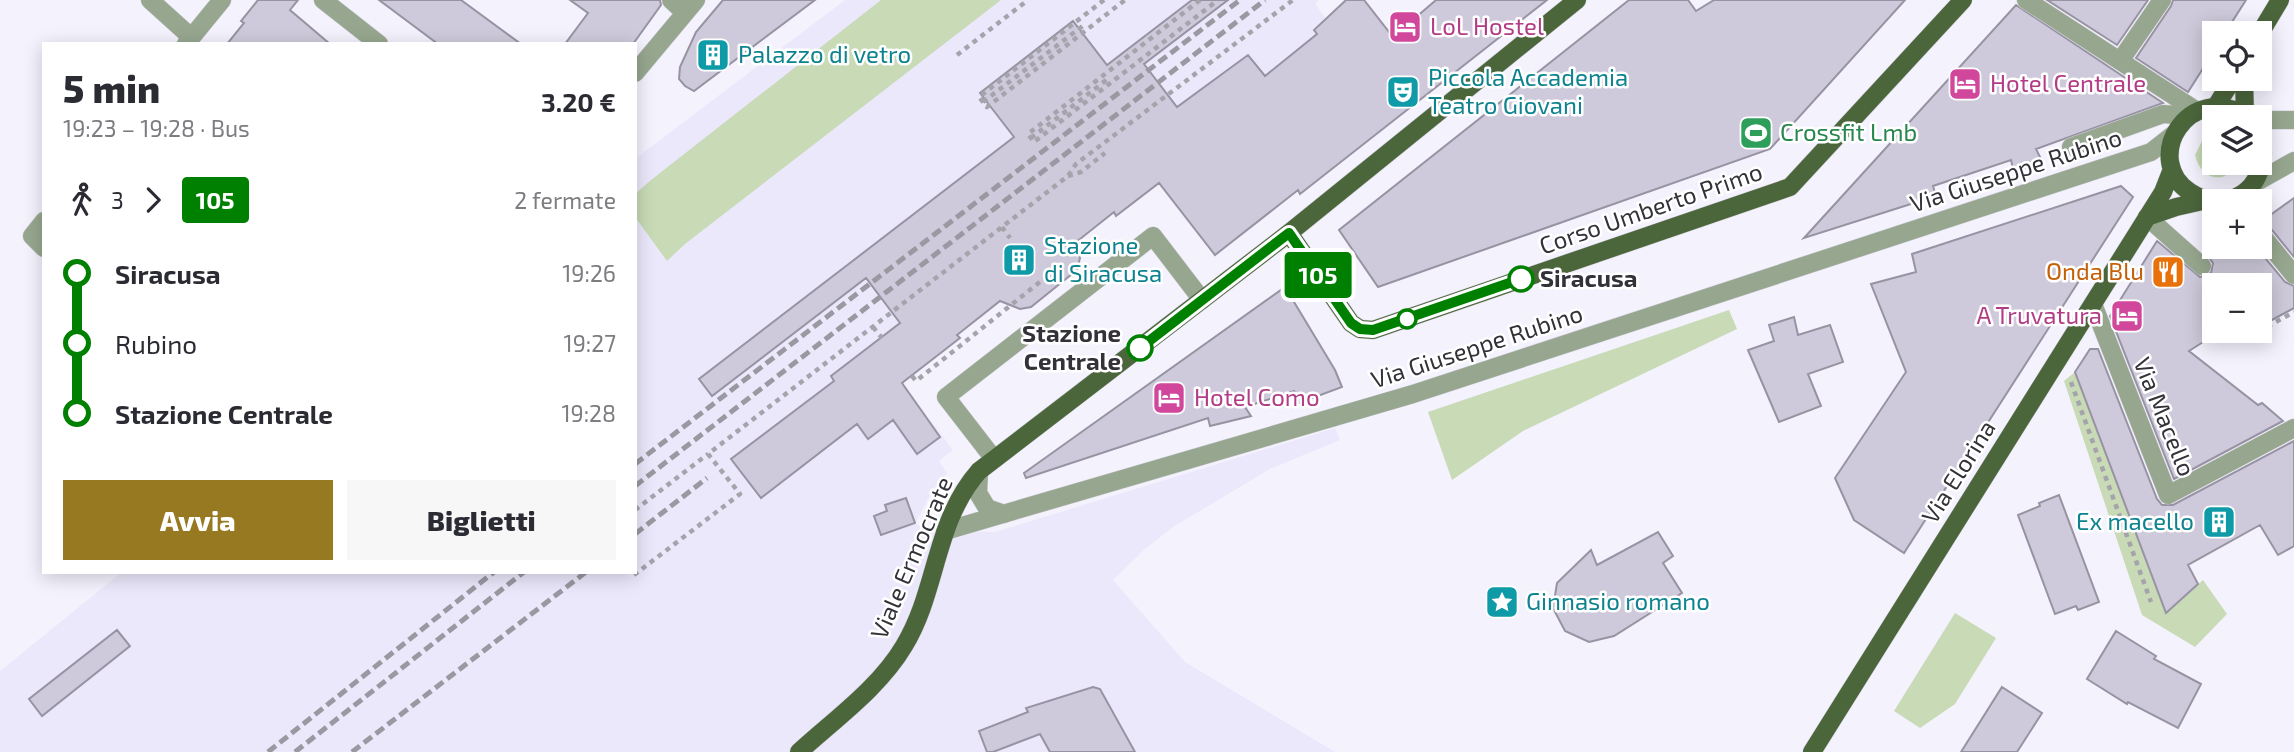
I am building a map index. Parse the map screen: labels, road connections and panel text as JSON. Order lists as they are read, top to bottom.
{
  "streets": {
    "main road": ["Corso Umberto Primo", "Via Elorina", "Viale Ermocrate"],
    "street": ["Via Giuseppe Rubino", "Via Macello"]
  },
  "crossings": [
    ["Via Giuseppe Rubino", "Viale Ermocrate"],
    ["Corso Umberto Primo", "Viale Ermocrate"],
    ["Via Macello", "Via Elorina"]
  ],
  "places": {
    "hotel": [
      "LoL Hostel",
      "Hotel Centrale",
      "A Truvatura",
      "Hotel Como"
    ],
    "building": ["Palazzo di vetro", "Stazione di Siracusa", "Ex macello"],
    "theatre": ["Piccola Accademia Teatro Giovani"],
    "sports": ["Crossfit Lmb"],
    "restaurant": ["Onda Blu"],
    "other": ["Siracusa", "Stazione Centrale"],
    "place": ["Ginnasio romano"]
  },
  "lines": ["bus line 105"],
  "page": {
    "on_map": "105",
    "map_buttons": ["+", "−"],
    "heading": ["5 min", "19:23 – 19:28 · Bus", "3.20 €"],
    "legs": ["3", "105", "2 fermate"],
    "list": [
      {
        "name": "Siracusa",
        "value": "19:26"
      },
      {
        "name": "Rubino",
        "value": "19:27"
      },
      {
        "name": "Stazione Centrale",
        "value": "19:28"
      }
    ],
    "buttons": ["Avvia", "Biglietti"]
  }
}
